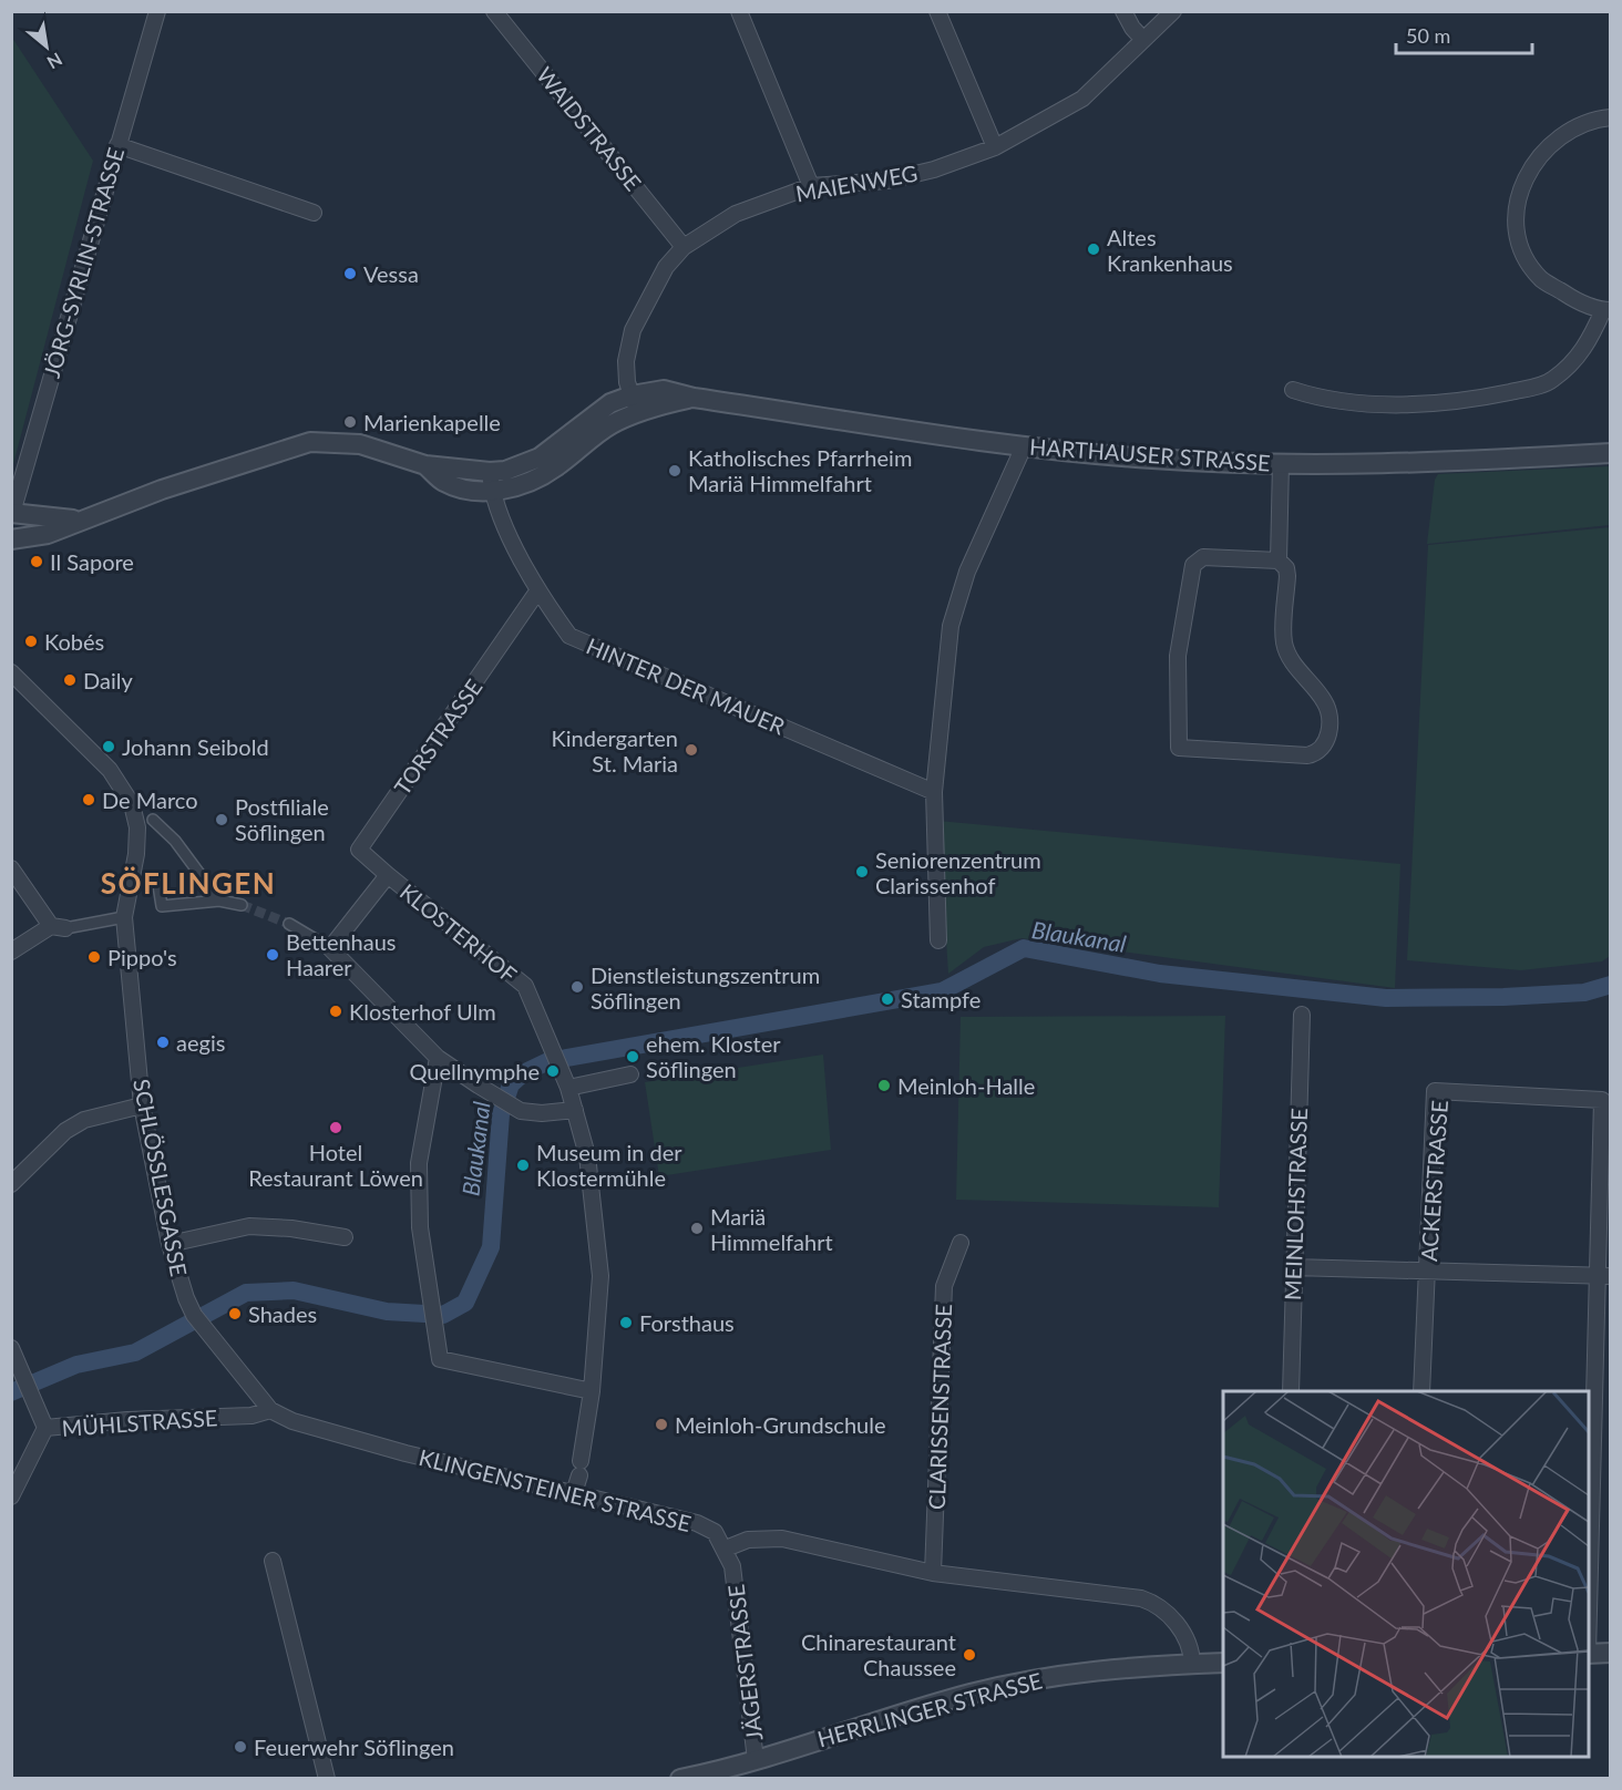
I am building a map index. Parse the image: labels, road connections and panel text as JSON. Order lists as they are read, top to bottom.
{
  "streets": {
    "street": [
      "WAIDSTRASSE",
      "MAIENWEG",
      "JÖRG-SYRLIN-STRASSE",
      "HARTHAUSER STRASSE",
      "HINTER DER MAUER",
      "TORSTRASSE",
      "KLOSTERHOF",
      "SCHLÖSSLESGASSE",
      "ACKERSTRASSE",
      "MEINLOHSTRASSE",
      "CLARISSENSTRASSE",
      "MÜHLSTRASSE",
      "KLINGENSTEINER STRASSE",
      "JÄGERSTRASSE",
      "HERRLINGER STRASSE"
    ]
  },
  "crossings": [
    ["WAIDSTRASSE", "MAIENWEG"],
    ["MAIENWEG", "HARTHAUSER STRASSE"],
    ["JÖRG-SYRLIN-STRASSE", "HARTHAUSER STRASSE"],
    ["HARTHAUSER STRASSE", "HINTER DER MAUER"],
    ["HINTER DER MAUER", "TORSTRASSE"],
    ["TORSTRASSE", "KLOSTERHOF"],
    ["KLOSTERHOF", "KLINGENSTEINER STRASSE"],
    ["SCHLÖSSLESGASSE", "MÜHLSTRASSE"],
    ["SCHLÖSSLESGASSE", "KLINGENSTEINER STRASSE"],
    ["MÜHLSTRASSE", "KLINGENSTEINER STRASSE"],
    ["KLINGENSTEINER STRASSE", "JÄGERSTRASSE"],
    ["JÄGERSTRASSE", "HERRLINGER STRASSE"]
  ],
  "districts": ["SÖFLINGEN"],
  "water": ["Blaukanal"],
  "places": [
    "Altes Krankenhaus",
    "Vessa",
    "Marienkapelle",
    "Katholisches Pfarrheim Mariä Himmelfahrt",
    "Il Sapore",
    "Kobés",
    "Daily",
    "Johann Seibold",
    "Kindergarten St. Maria",
    "De Marco",
    "Postfiliale Söflingen",
    "Seniorenzentrum Clarissenhof",
    "Bettenhaus Haarer",
    "Pippo's",
    "Dienstleistungszentrum Söflingen",
    "Stampfe",
    "Klosterhof Ulm",
    "aegis",
    "ehem. Kloster Söflingen",
    "Quellnymphe",
    "Meinloh-Halle",
    "Hotel Restaurant Löwen",
    "Museum in der Klostermühle",
    "Mariä Himmelfahrt",
    "Shades",
    "Forsthaus",
    "Meinloh-Grundschule",
    "Chinarestaurant Chaussee",
    "Feuerwehr Söflingen"
  ],
  "scale_bar": "50 m",
  "north": "bottom right"
}
